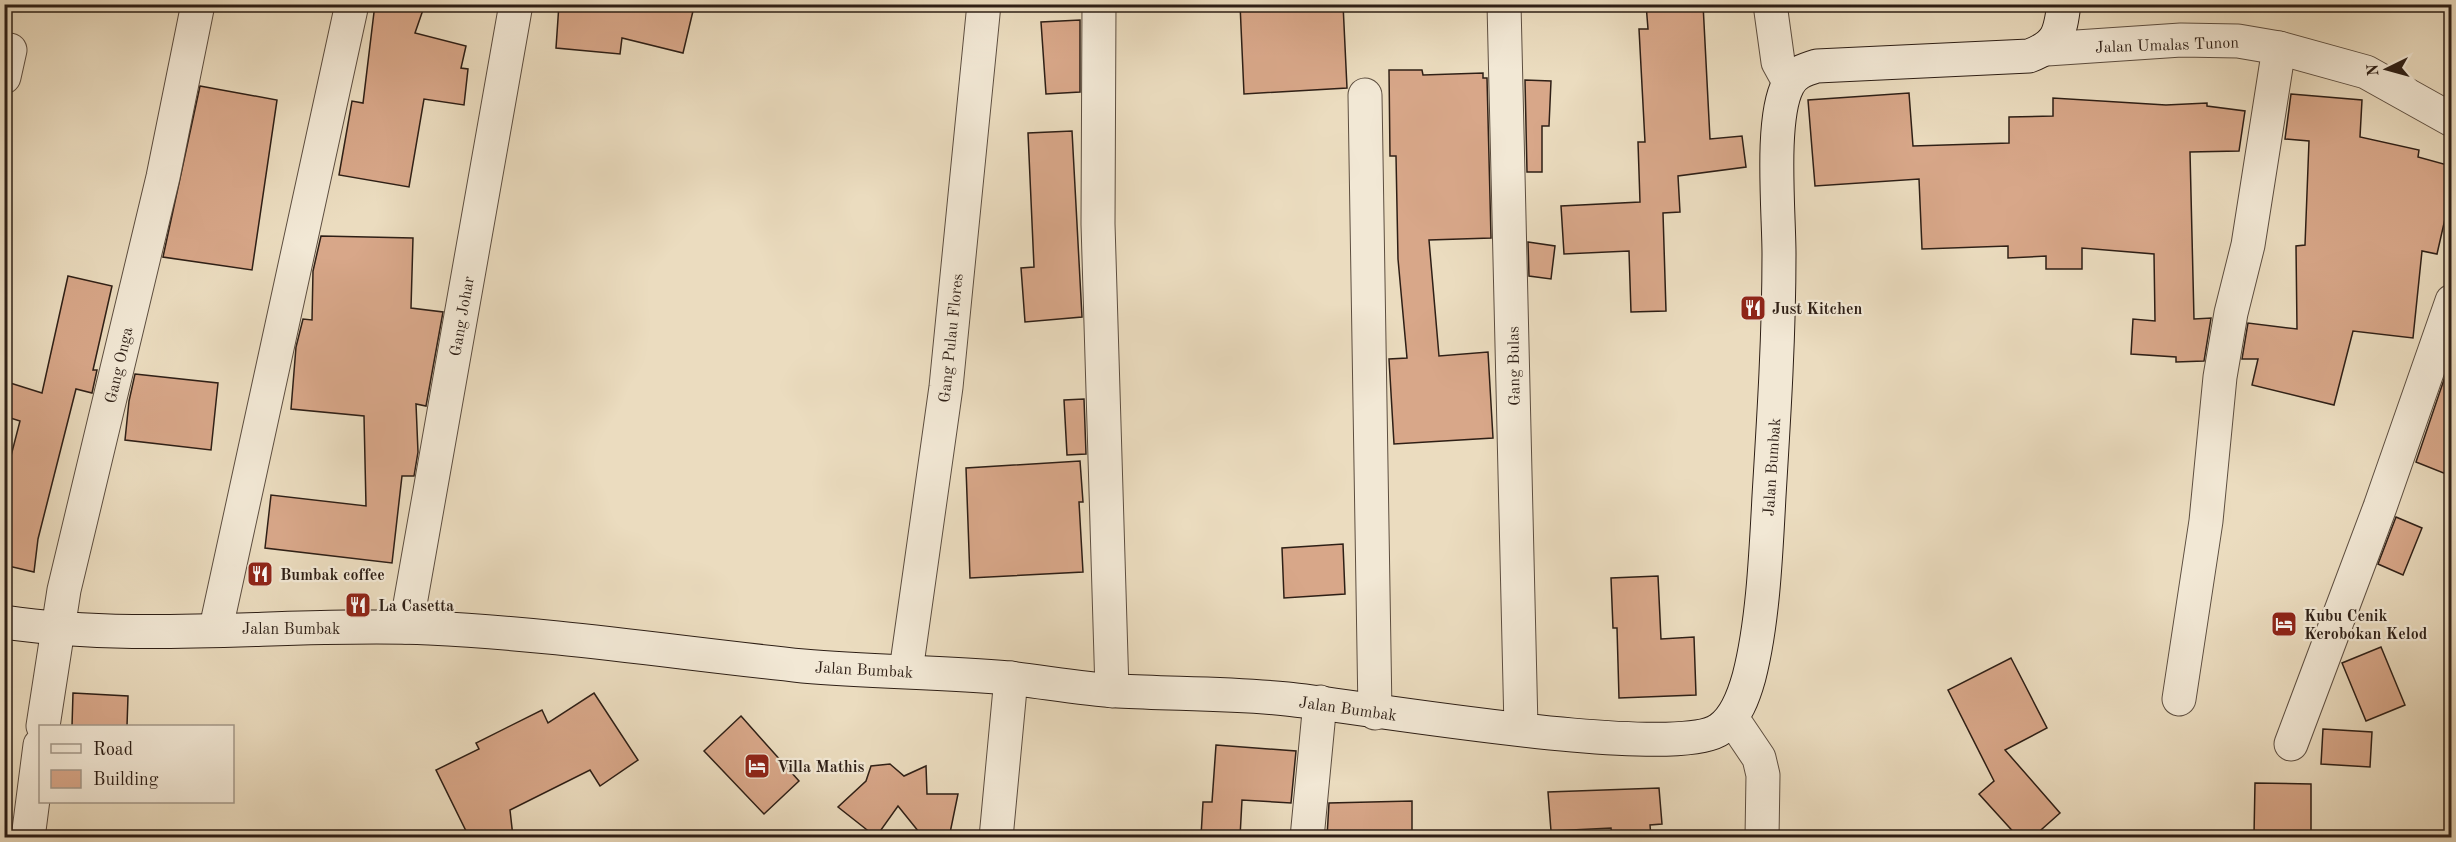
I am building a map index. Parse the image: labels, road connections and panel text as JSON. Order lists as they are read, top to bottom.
{
  "streets": {
    "street": [
      "Jalan Umalas Tunon",
      "Gang Johar",
      "Gang Pulau Flores",
      "Gang Onga",
      "Gang Bulas",
      "Jalan Bumbak"
    ]
  },
  "crossings": [
    ["Gang Johar", "Jalan Bumbak"],
    ["Gang Pulau Flores", "Jalan Bumbak"],
    ["Gang Onga", "Jalan Bumbak"],
    ["Gang Bulas", "Jalan Bumbak"]
  ],
  "places": {
    "restaurant": ["Just Kitchen", "Bumbak coffee", "La Casetta"],
    "hotel": ["Kubu Cenik Kerobokan Kelod", "Villa Mathis"]
  },
  "legend": ["Road", "Building"],
  "north": "left"
}
